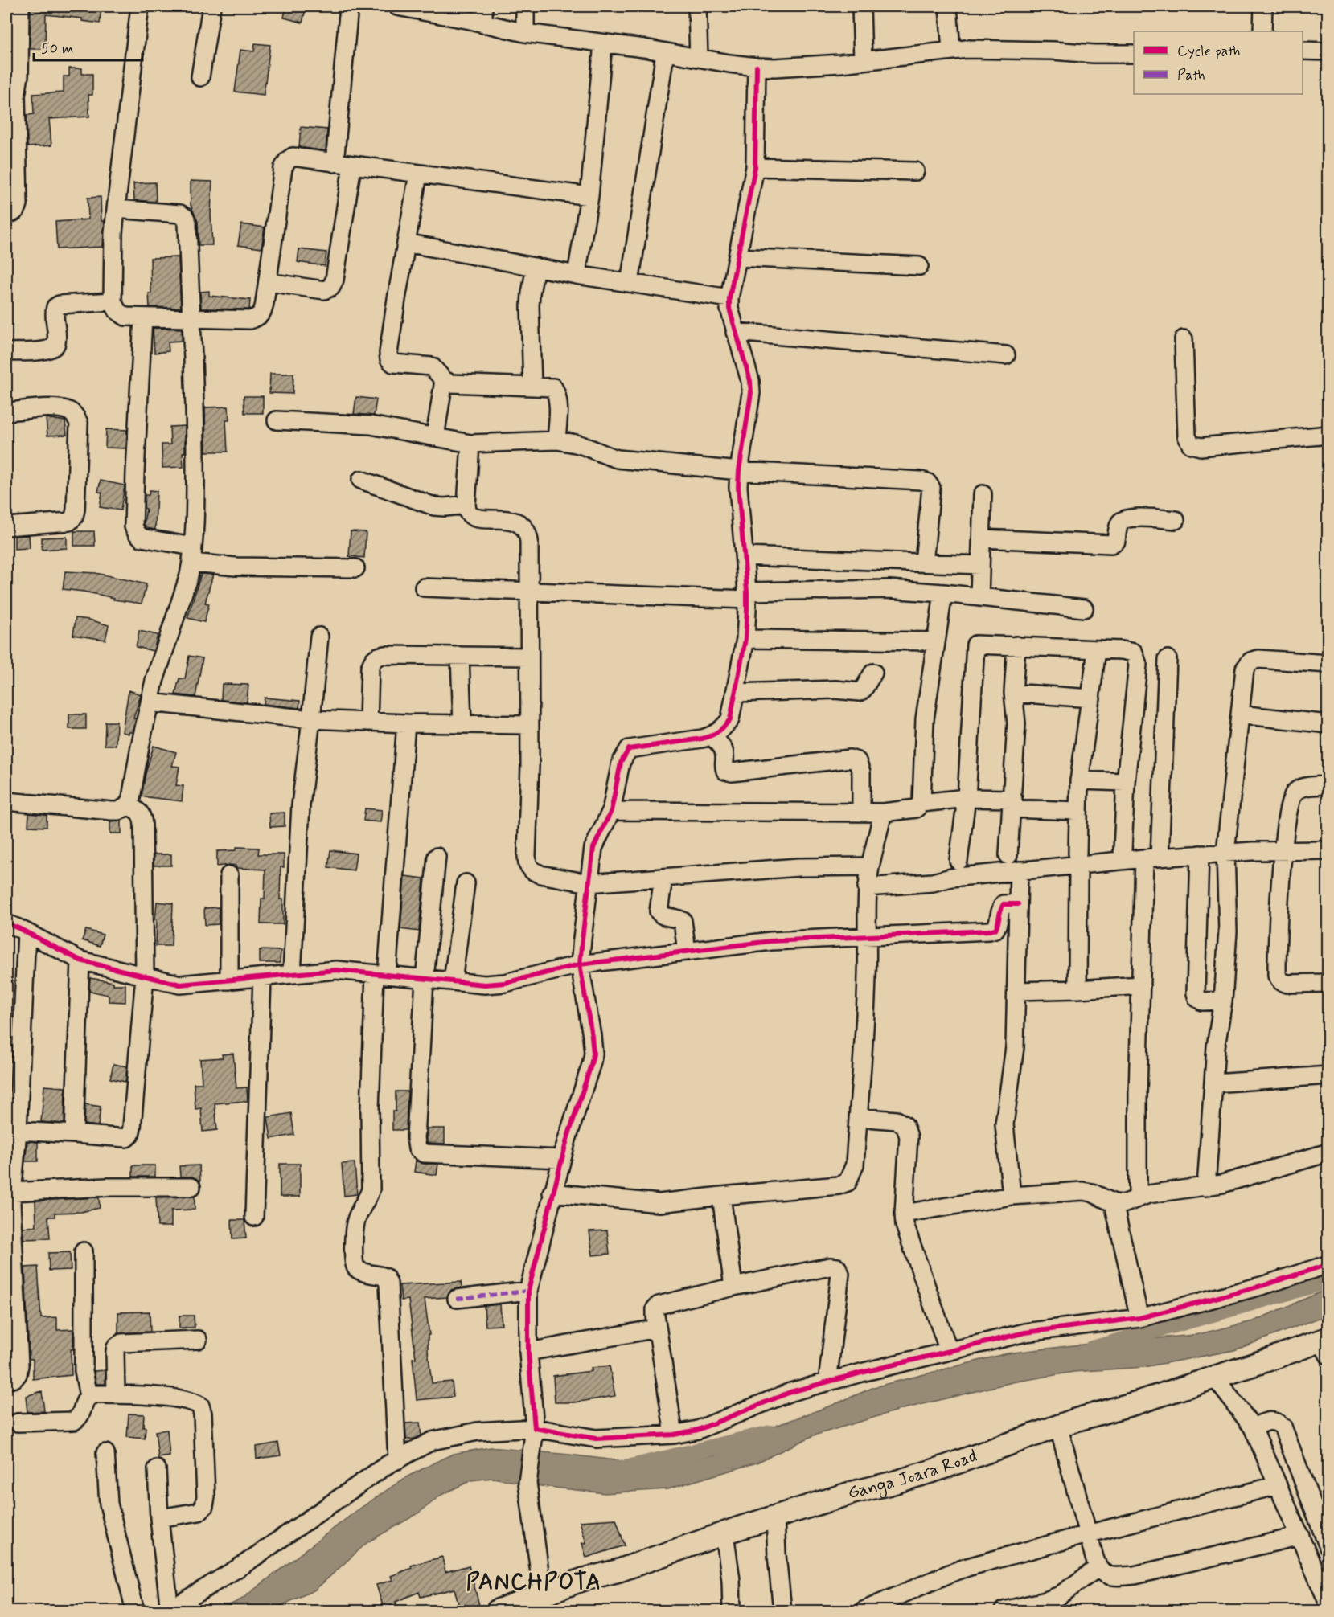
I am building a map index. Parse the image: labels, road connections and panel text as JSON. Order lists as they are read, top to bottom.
{
  "streets": {
    "main road": ["Ganga Joara Road"]
  },
  "districts": ["PANCHPOTA"],
  "legend": ["Cycle path", "Path"],
  "scale_bar": "50 m"
}
